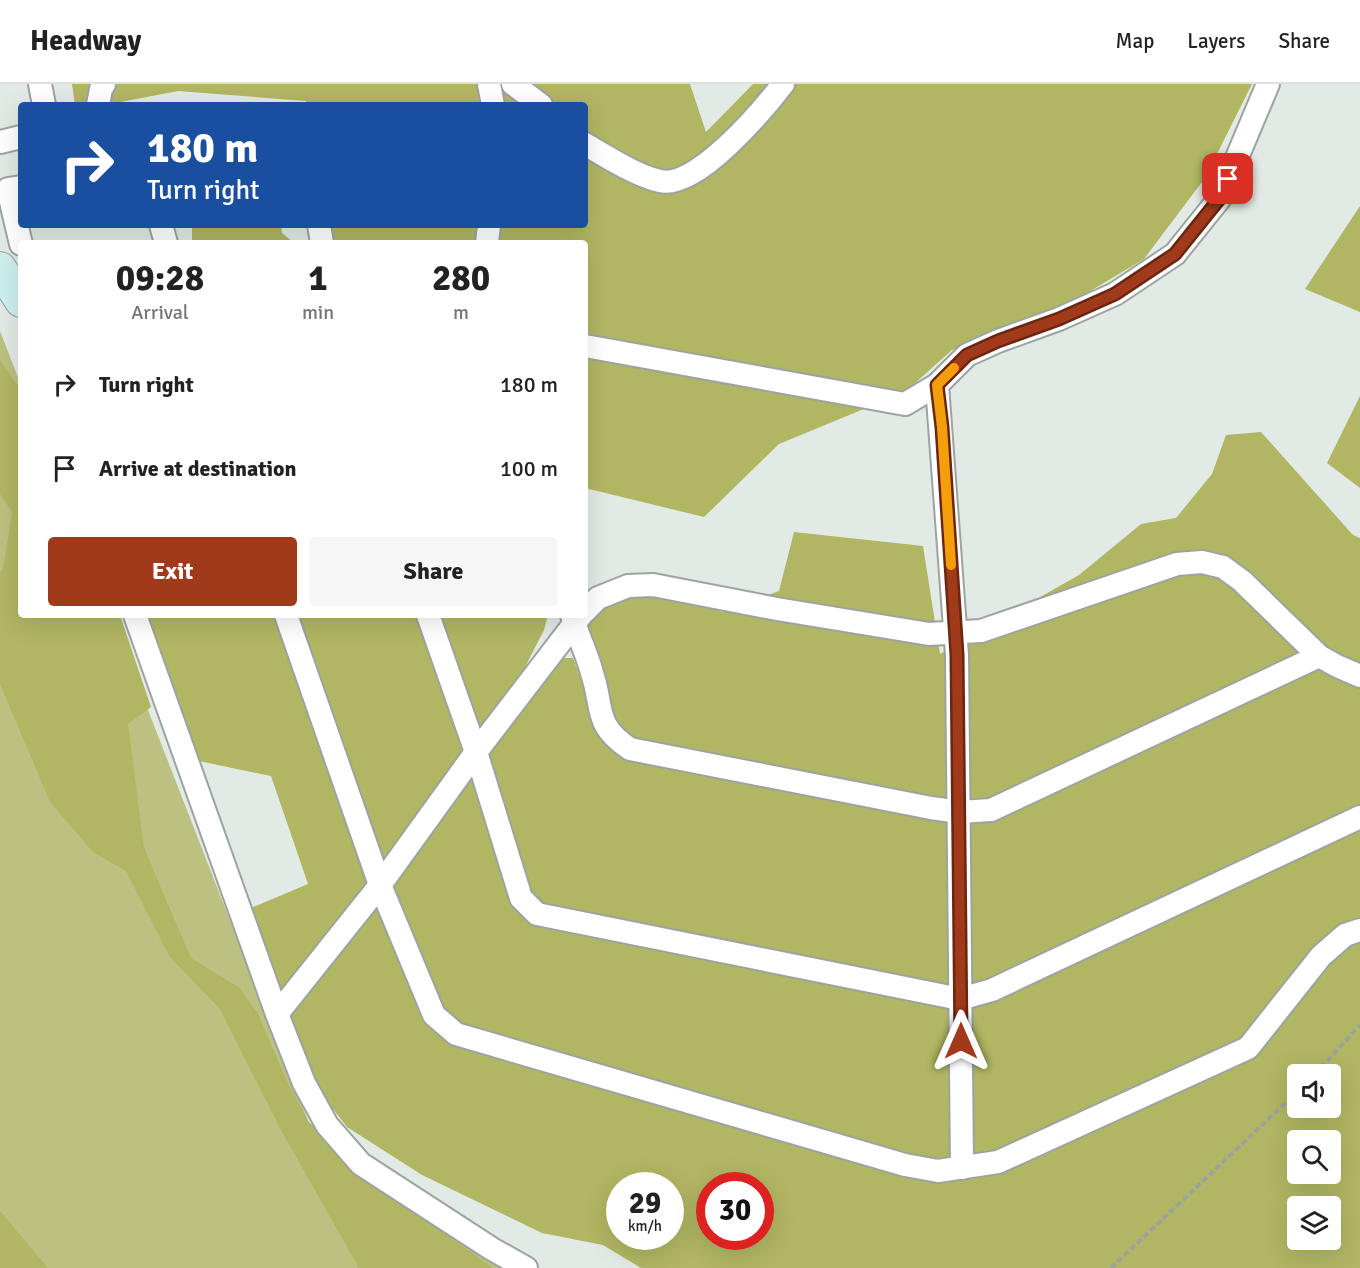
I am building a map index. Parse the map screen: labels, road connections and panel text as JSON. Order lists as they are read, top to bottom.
{
  "page": {
    "header": "Headway",
    "nav": ["Map", "Layers", "Share"],
    "turn": ["180 m", "Turn right"],
    "eta": [
      "09:28",
      "Arrival",
      "1",
      "min",
      "280",
      "m"
    ],
    "list": [
      {
        "name": "Turn right",
        "value": "180 m"
      },
      {
        "name": "Arrive at destination",
        "value": "100 m"
      }
    ],
    "buttons": ["Exit", "Share"],
    "speed": "29 km/h",
    "limit": "30"
  }
}
